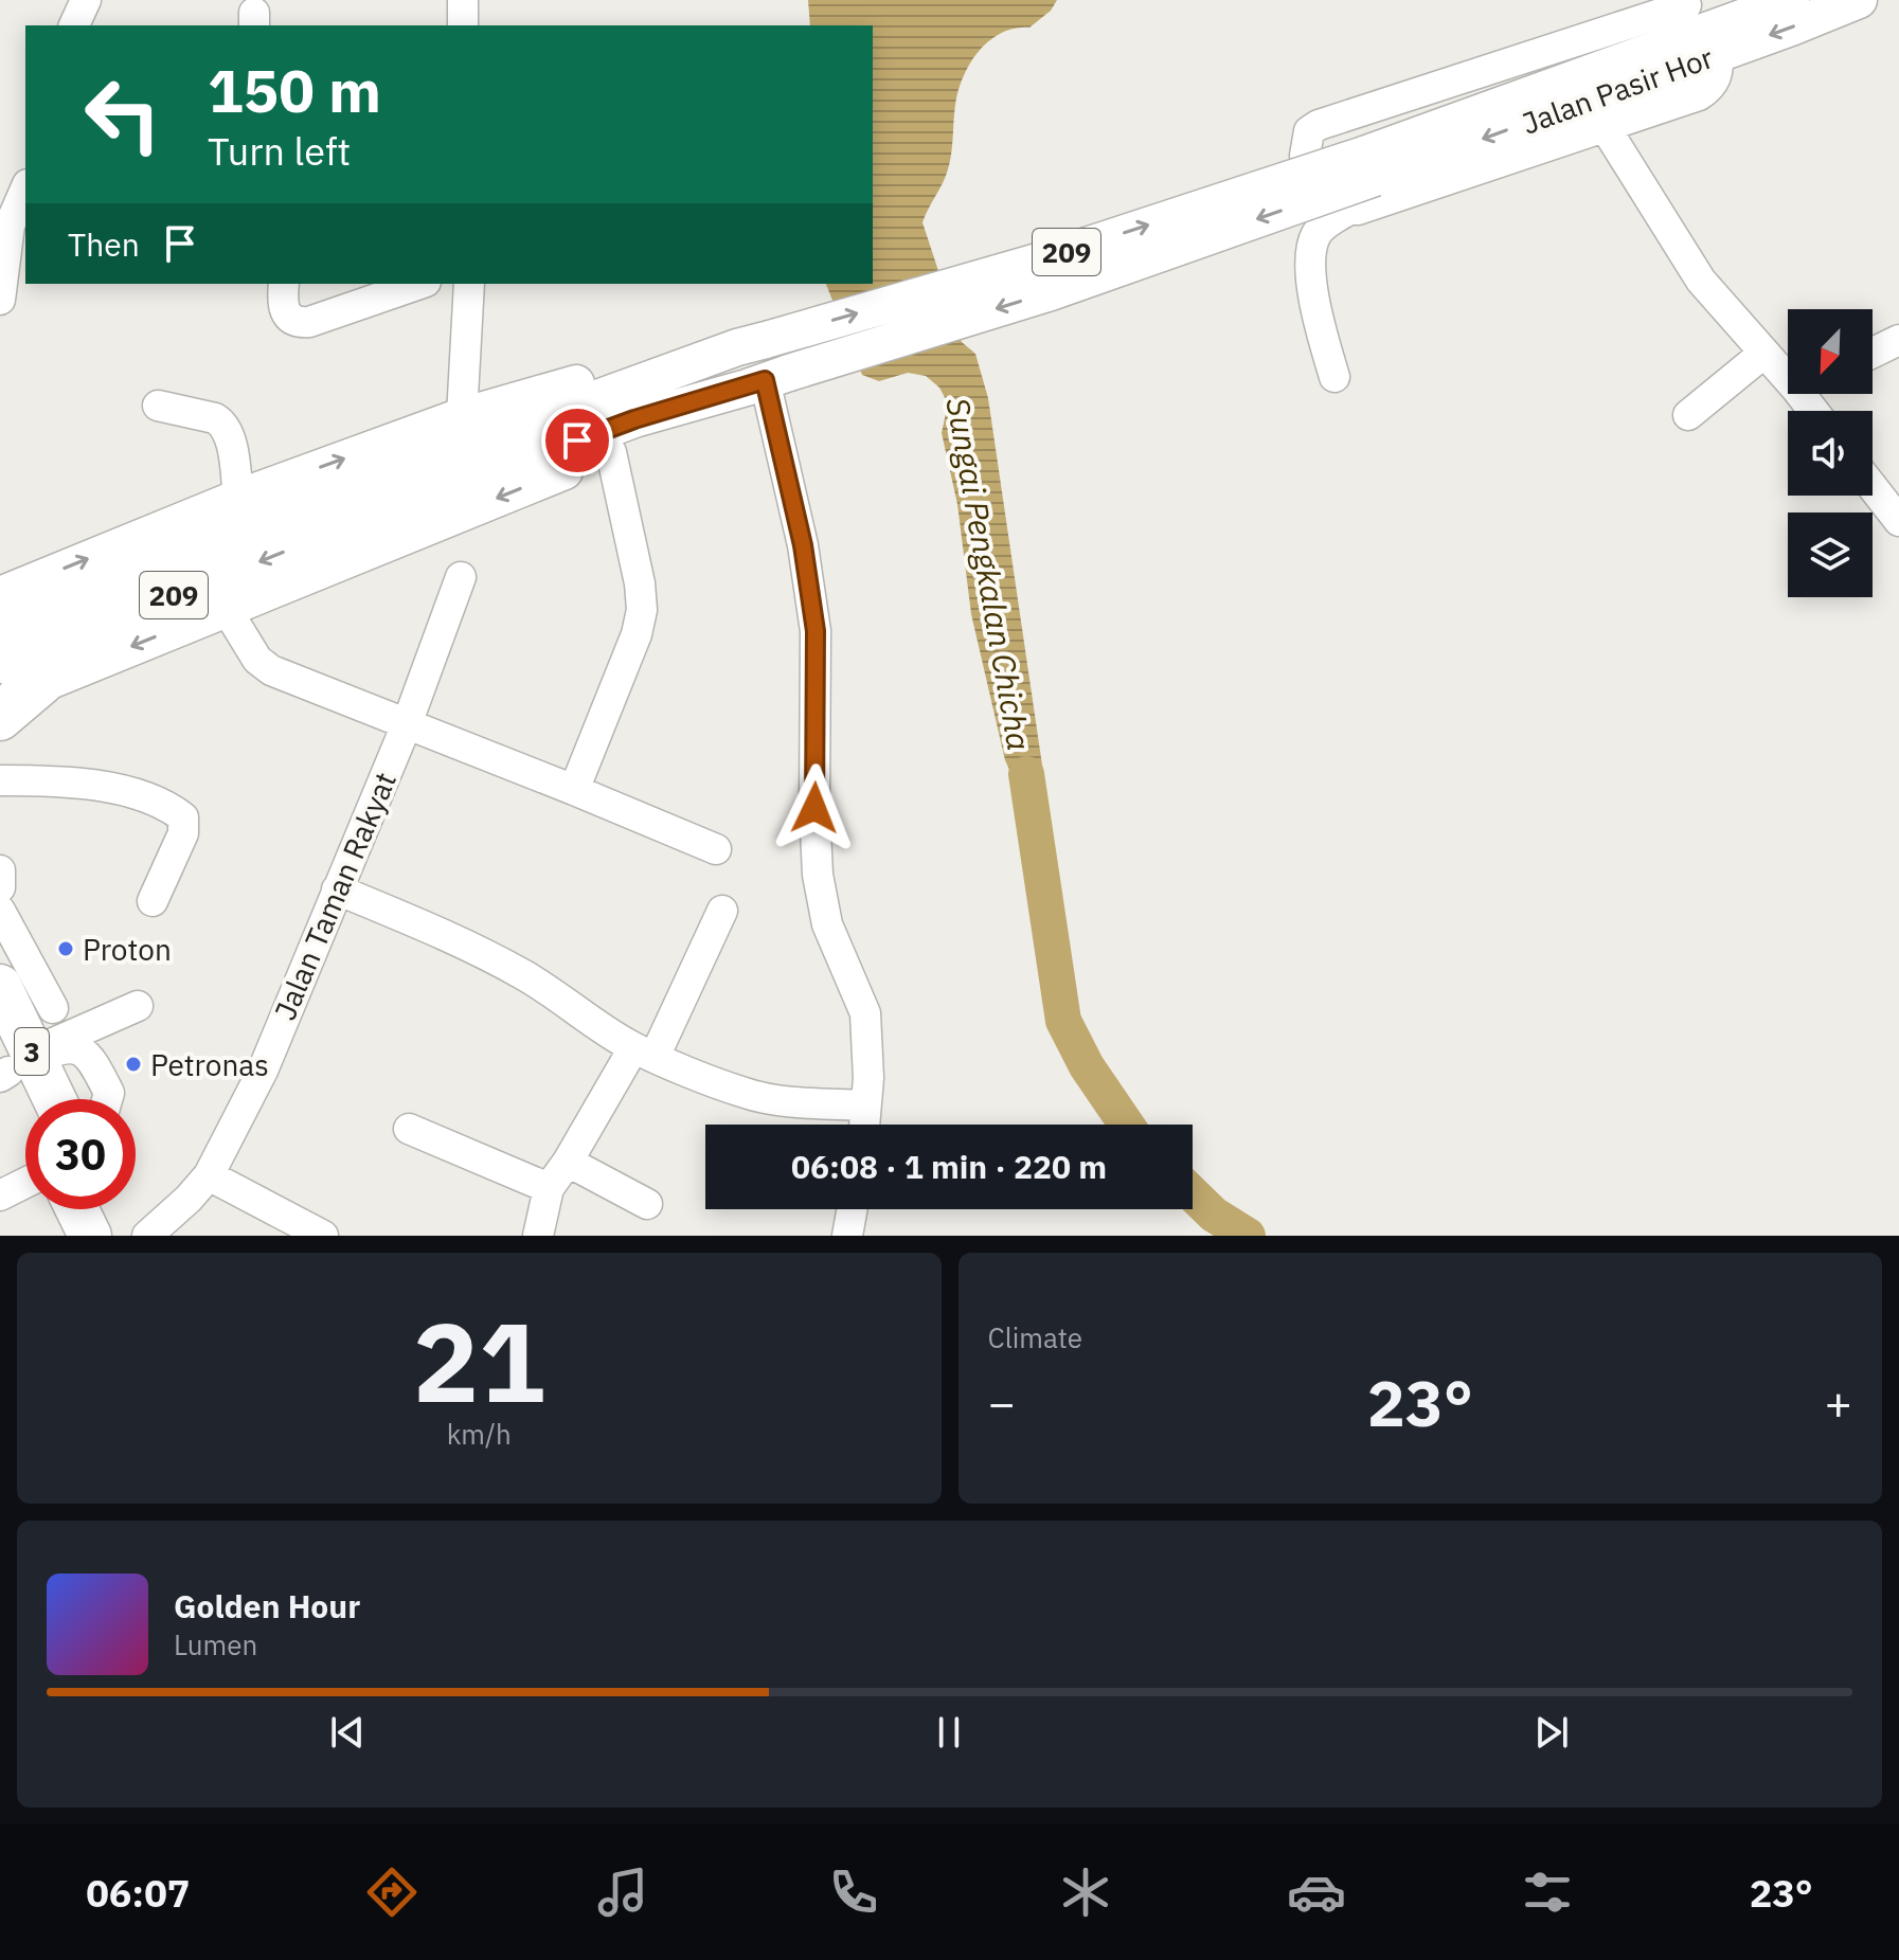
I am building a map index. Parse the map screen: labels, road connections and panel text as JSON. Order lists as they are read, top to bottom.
{
  "streets": {
    "highway": ["3"],
    "main road": ["Jalan Pasir Hor", "209"],
    "street": ["Jalan Taman Rakyat"]
  },
  "crossings": [
    ["Jalan Pasir Hor", "209"]
  ],
  "water": ["Sungai Pengkalan Chicha"],
  "places": ["Proton", "Petronas"],
  "north": "bottom left",
  "page": {
    "turn": ["150 m", "Turn left"],
    "then": "Then",
    "limit": "30",
    "trip": "06:08 · 1 min · 220 m",
    "tile": [
      ["21", "km/h"],
      "Climate"
    ],
    "heat": ["−", "23°", "+"],
    "song": ["Golden Hour", "Lumen"],
    "tabs": ["06:07", "23°"]
  }
}
